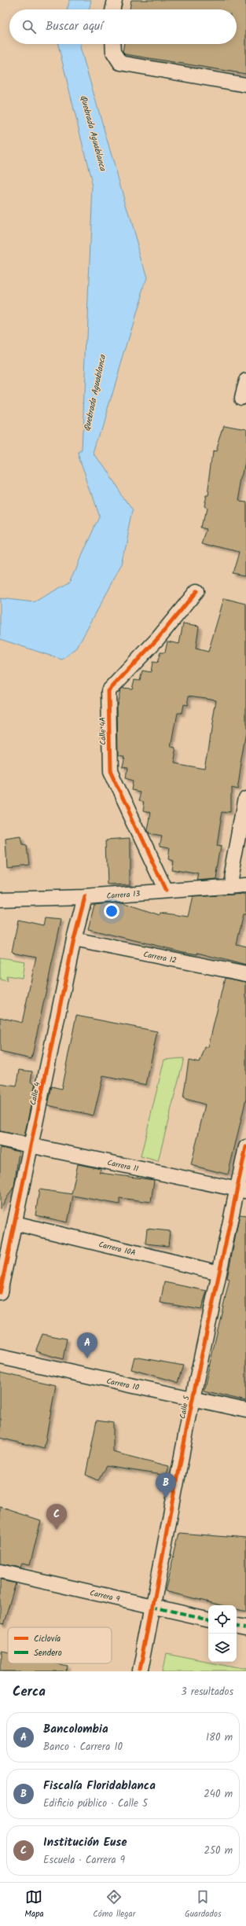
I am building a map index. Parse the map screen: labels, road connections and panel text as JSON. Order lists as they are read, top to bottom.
{
  "streets": {
    "street": [
      "Calle 4A",
      "Carrera 13",
      "Carrera 12",
      "Calle 4",
      "Carrera 11",
      "Carrera 10A",
      "Carrera 10",
      "Calle 5",
      "Carrera 9"
    ]
  },
  "crossings": [
    ["Calle 4A", "Carrera 13"],
    ["Carrera 13", "Calle 4"],
    ["Carrera 12", "Calle 4"],
    ["Calle 4", "Carrera 11"],
    ["Calle 4", "Carrera 10A"],
    ["Carrera 11", "Calle 5"],
    ["Carrera 10A", "Calle 5"],
    ["Carrera 10", "Calle 5"],
    ["Calle 5", "Carrera 9"]
  ],
  "water": ["Quebrada Aguablanca"],
  "legend": ["Ciclovía", "Sendero"],
  "page": {
    "search": "Buscar aquí",
    "pins": ["A", "B", "C"],
    "heading": ["Cerca", "3 resultados"],
    "list": [
      {
        "mark": "A",
        "name": "Bancolombia",
        "note": "Banco · Carrera 10",
        "value": "180 m"
      },
      {
        "mark": "B",
        "name": "Fiscalía Floridablanca",
        "note": "Edificio público · Calle 5",
        "value": "240 m"
      },
      {
        "mark": "C",
        "name": "Institución Euse",
        "note": "Escuela · Carrera 9",
        "value": "250 m"
      }
    ],
    "nav": ["Mapa", "Cómo llegar", "Guardados"]
  }
}
